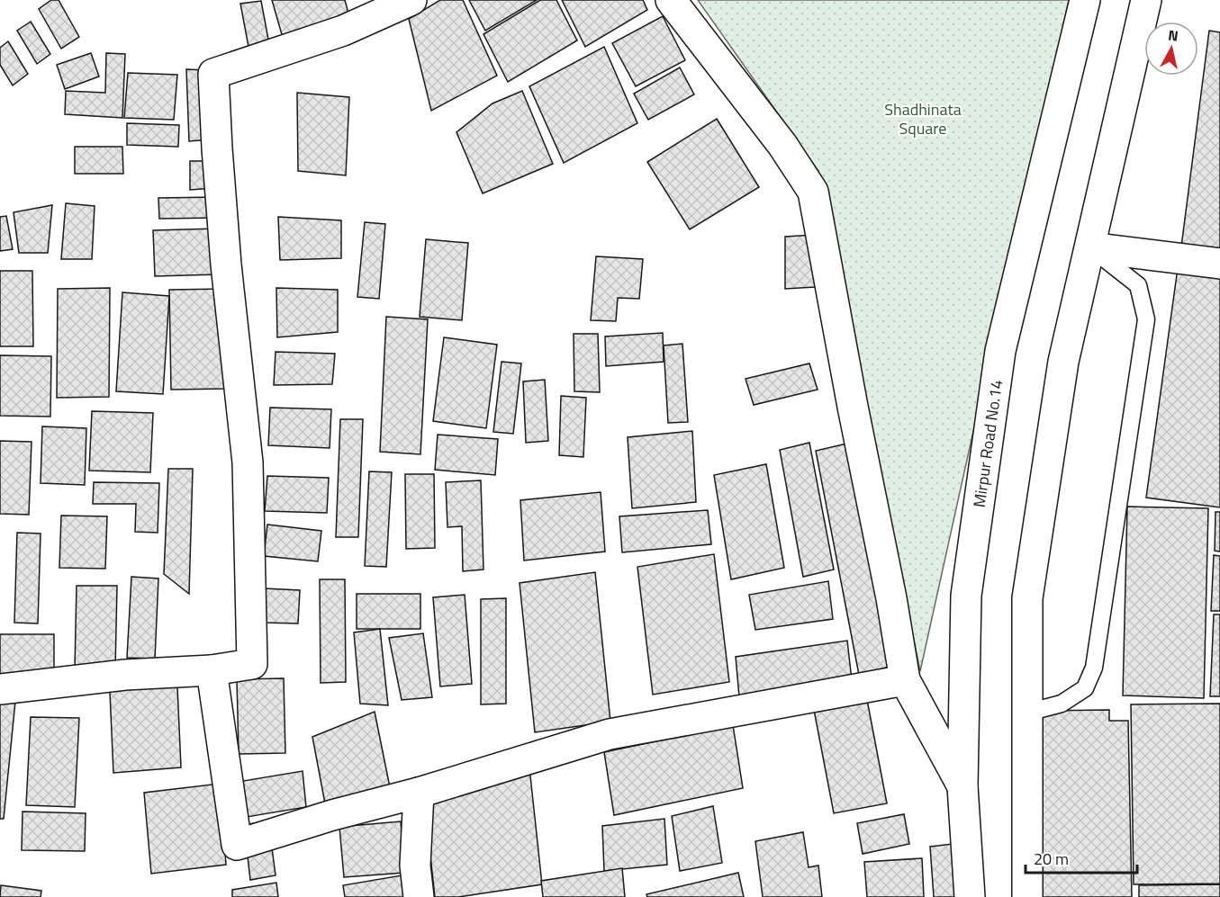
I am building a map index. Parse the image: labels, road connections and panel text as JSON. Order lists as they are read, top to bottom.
{
  "streets": {
    "street": ["Mirpur Road No.14"]
  },
  "parks": ["Shadhinata Square"],
  "scale_bar": "20 m",
  "north": "top"
}
